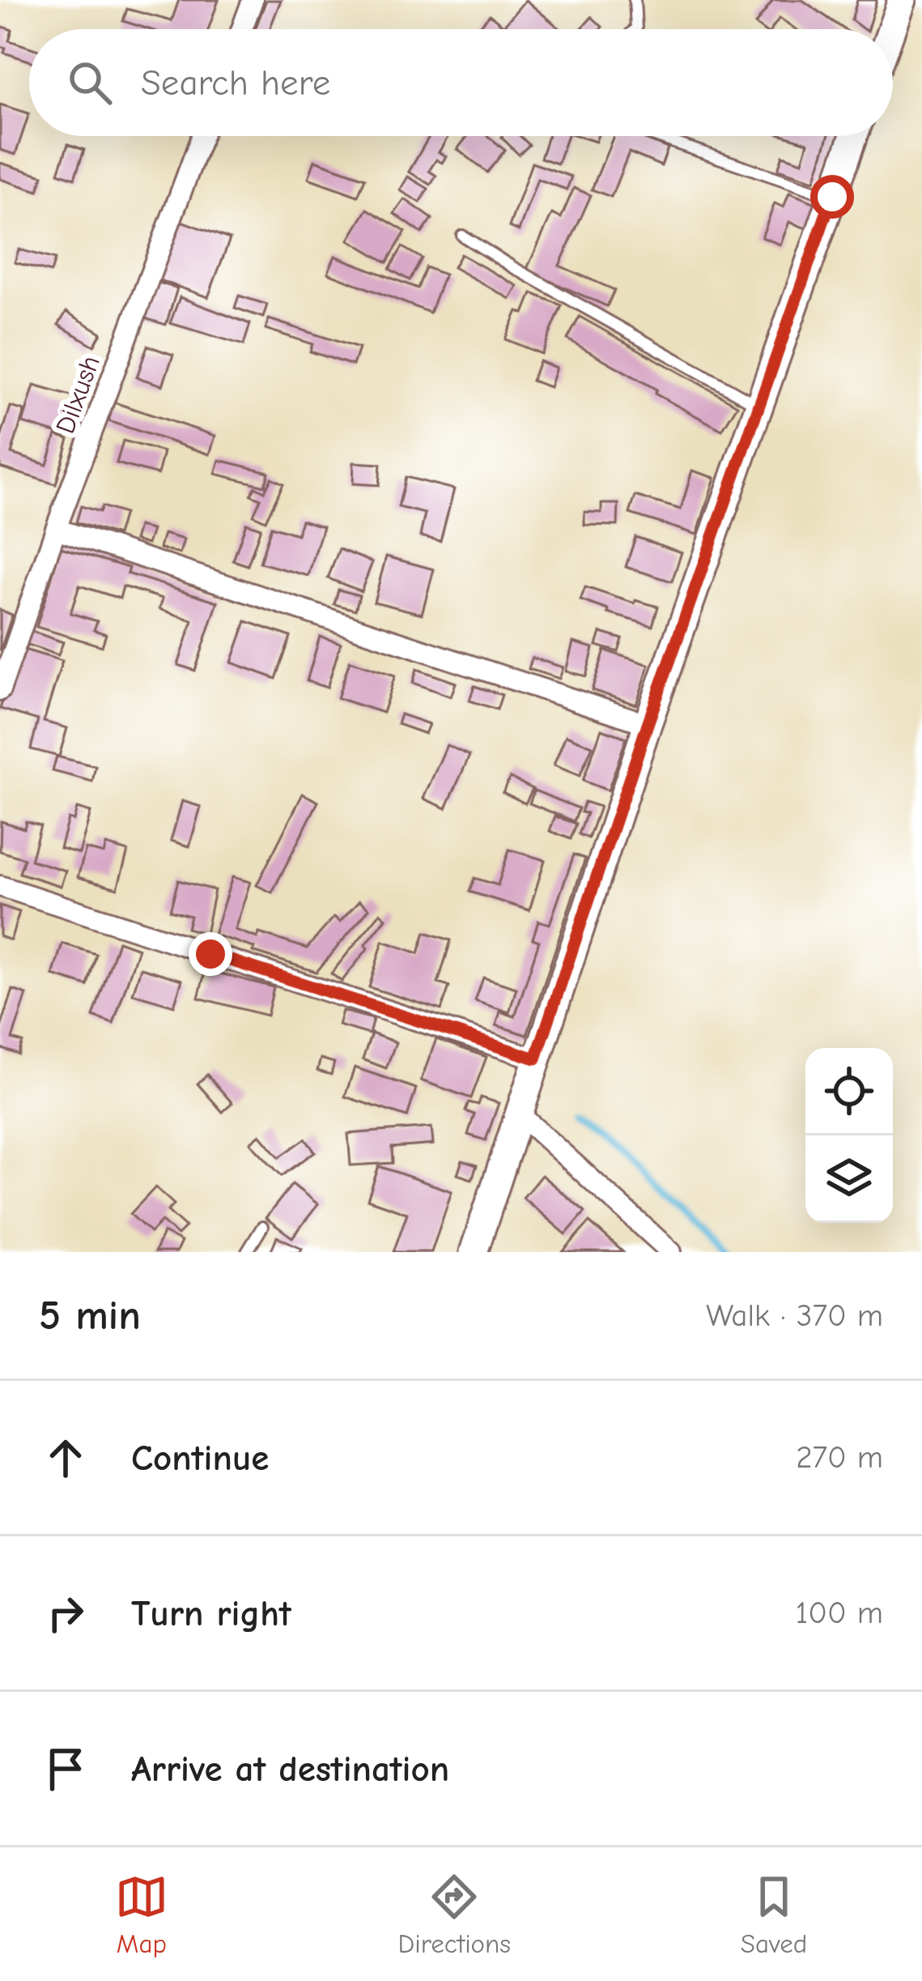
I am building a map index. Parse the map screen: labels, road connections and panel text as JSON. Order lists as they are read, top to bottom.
{
  "streets": {
    "street": ["Dilxush"]
  },
  "page": {
    "search": "Search here",
    "heading": ["5 min", "Walk · 370 m"],
    "list": [
      ["Continue", "270 m"],
      ["Turn right", "100 m"],
      "Arrive at destination"
    ],
    "nav": ["Map", "Directions", "Saved"]
  }
}
